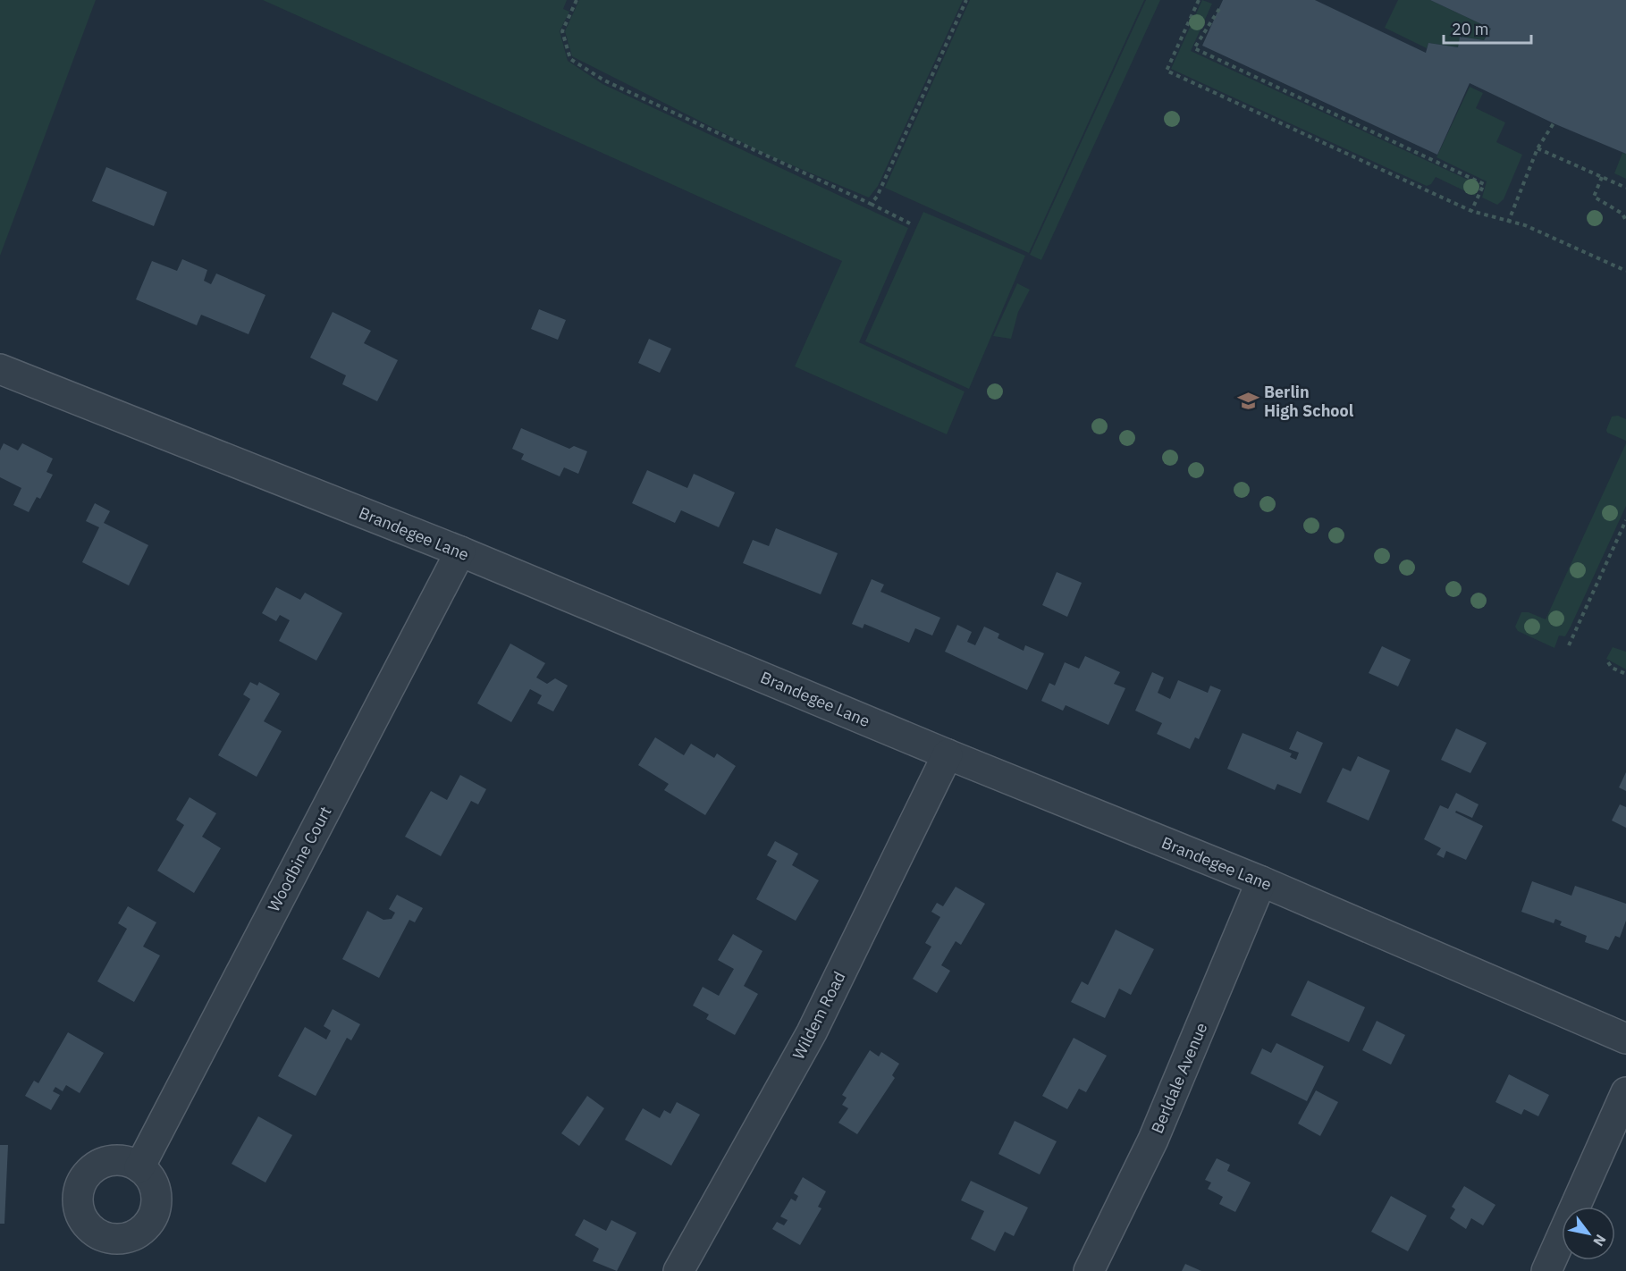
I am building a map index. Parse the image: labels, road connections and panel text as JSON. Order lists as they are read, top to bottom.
{
  "streets": {
    "street": [
      "Brandegee Lane",
      "Woodbine Court",
      "Wildem Road",
      "Berldale Avenue"
    ]
  },
  "crossings": [
    ["Brandegee Lane", "Woodbine Court"],
    ["Brandegee Lane", "Wildem Road"],
    ["Brandegee Lane", "Berldale Avenue"]
  ],
  "places": {
    "school or university": ["Berlin High School"]
  },
  "scale_bar": "20 m",
  "north": "bottom right"
}
